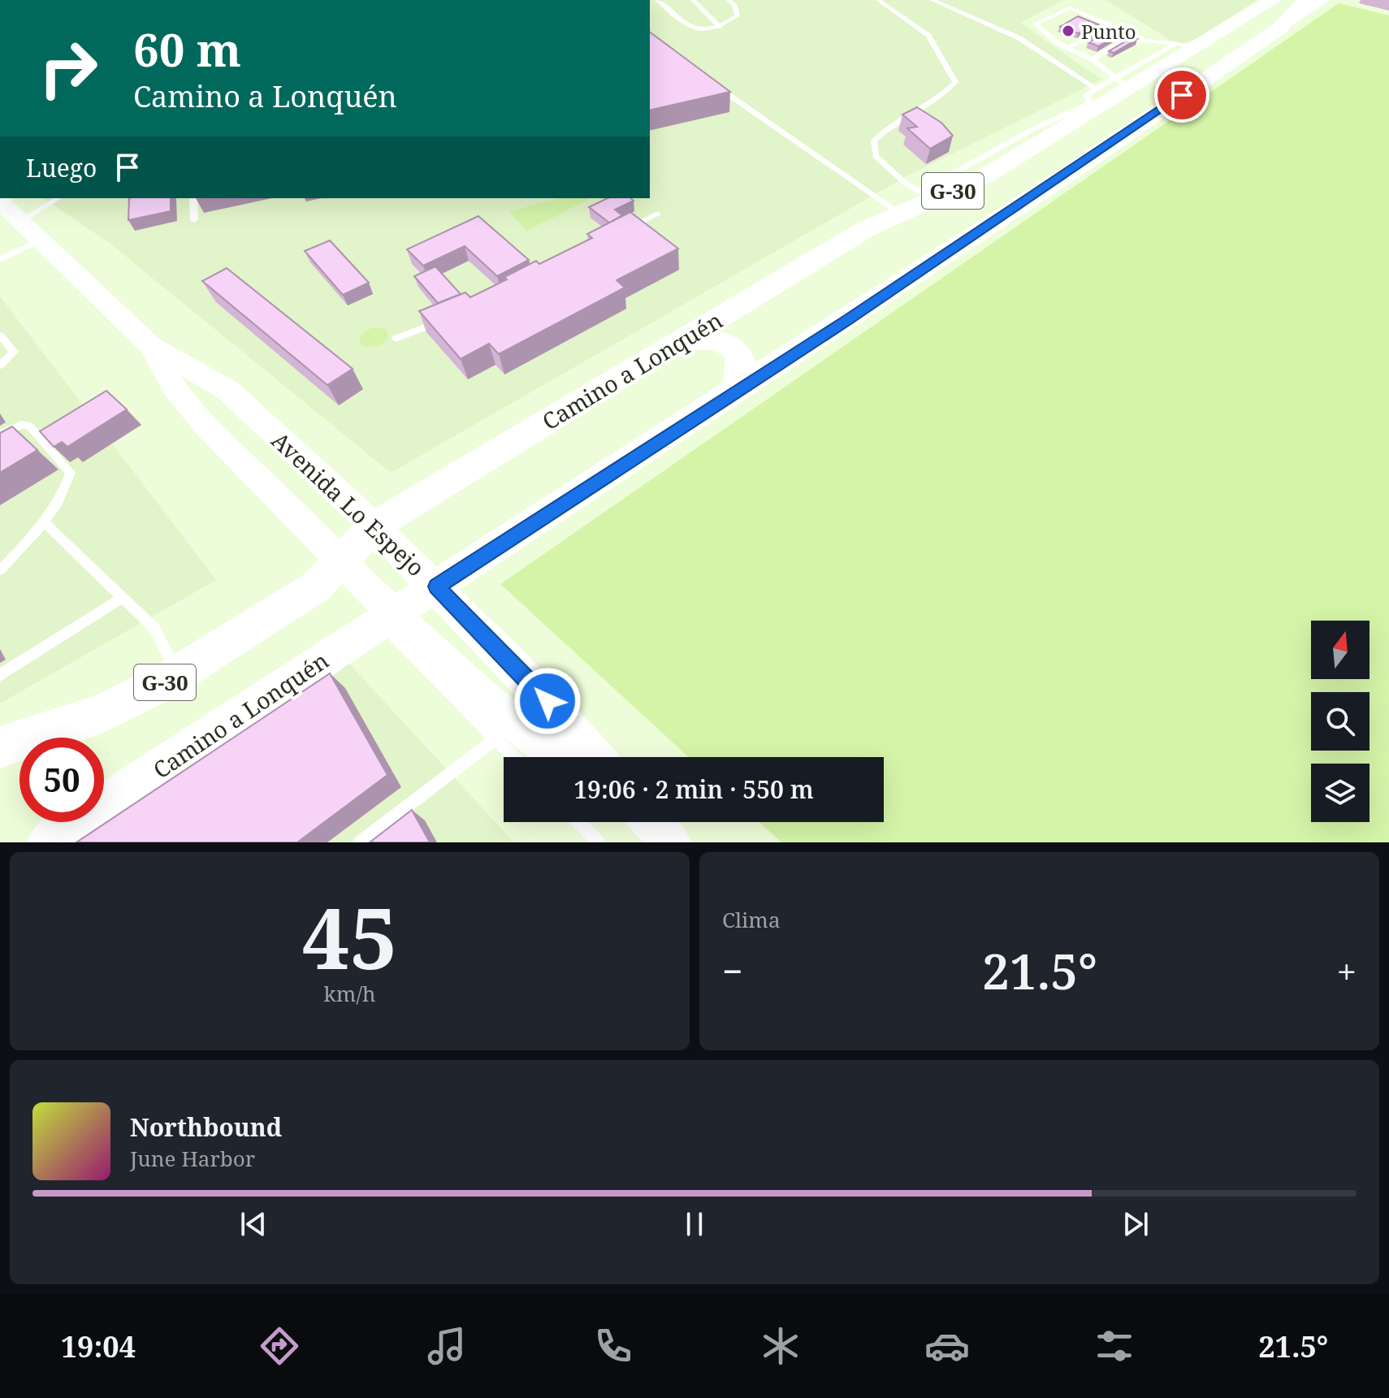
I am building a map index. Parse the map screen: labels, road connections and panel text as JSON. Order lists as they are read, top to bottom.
{
  "streets": {
    "main road": ["G-30", "Camino a Lonquén", "Avenida Lo Espejo"]
  },
  "crossings": [
    ["Camino a Lonquén", "Avenida Lo Espejo"]
  ],
  "places": ["Punto"],
  "north": "top",
  "page": {
    "turn": ["60 m", "Camino a Lonquén"],
    "then": "Luego",
    "limit": "50",
    "trip": "19:06 · 2 min · 550 m",
    "tile": [
      ["45", "km/h"],
      "Clima"
    ],
    "heat": ["−", "21.5°", "+"],
    "song": ["Northbound", "June Harbor"],
    "tabs": ["19:04", "21.5°"]
  }
}
